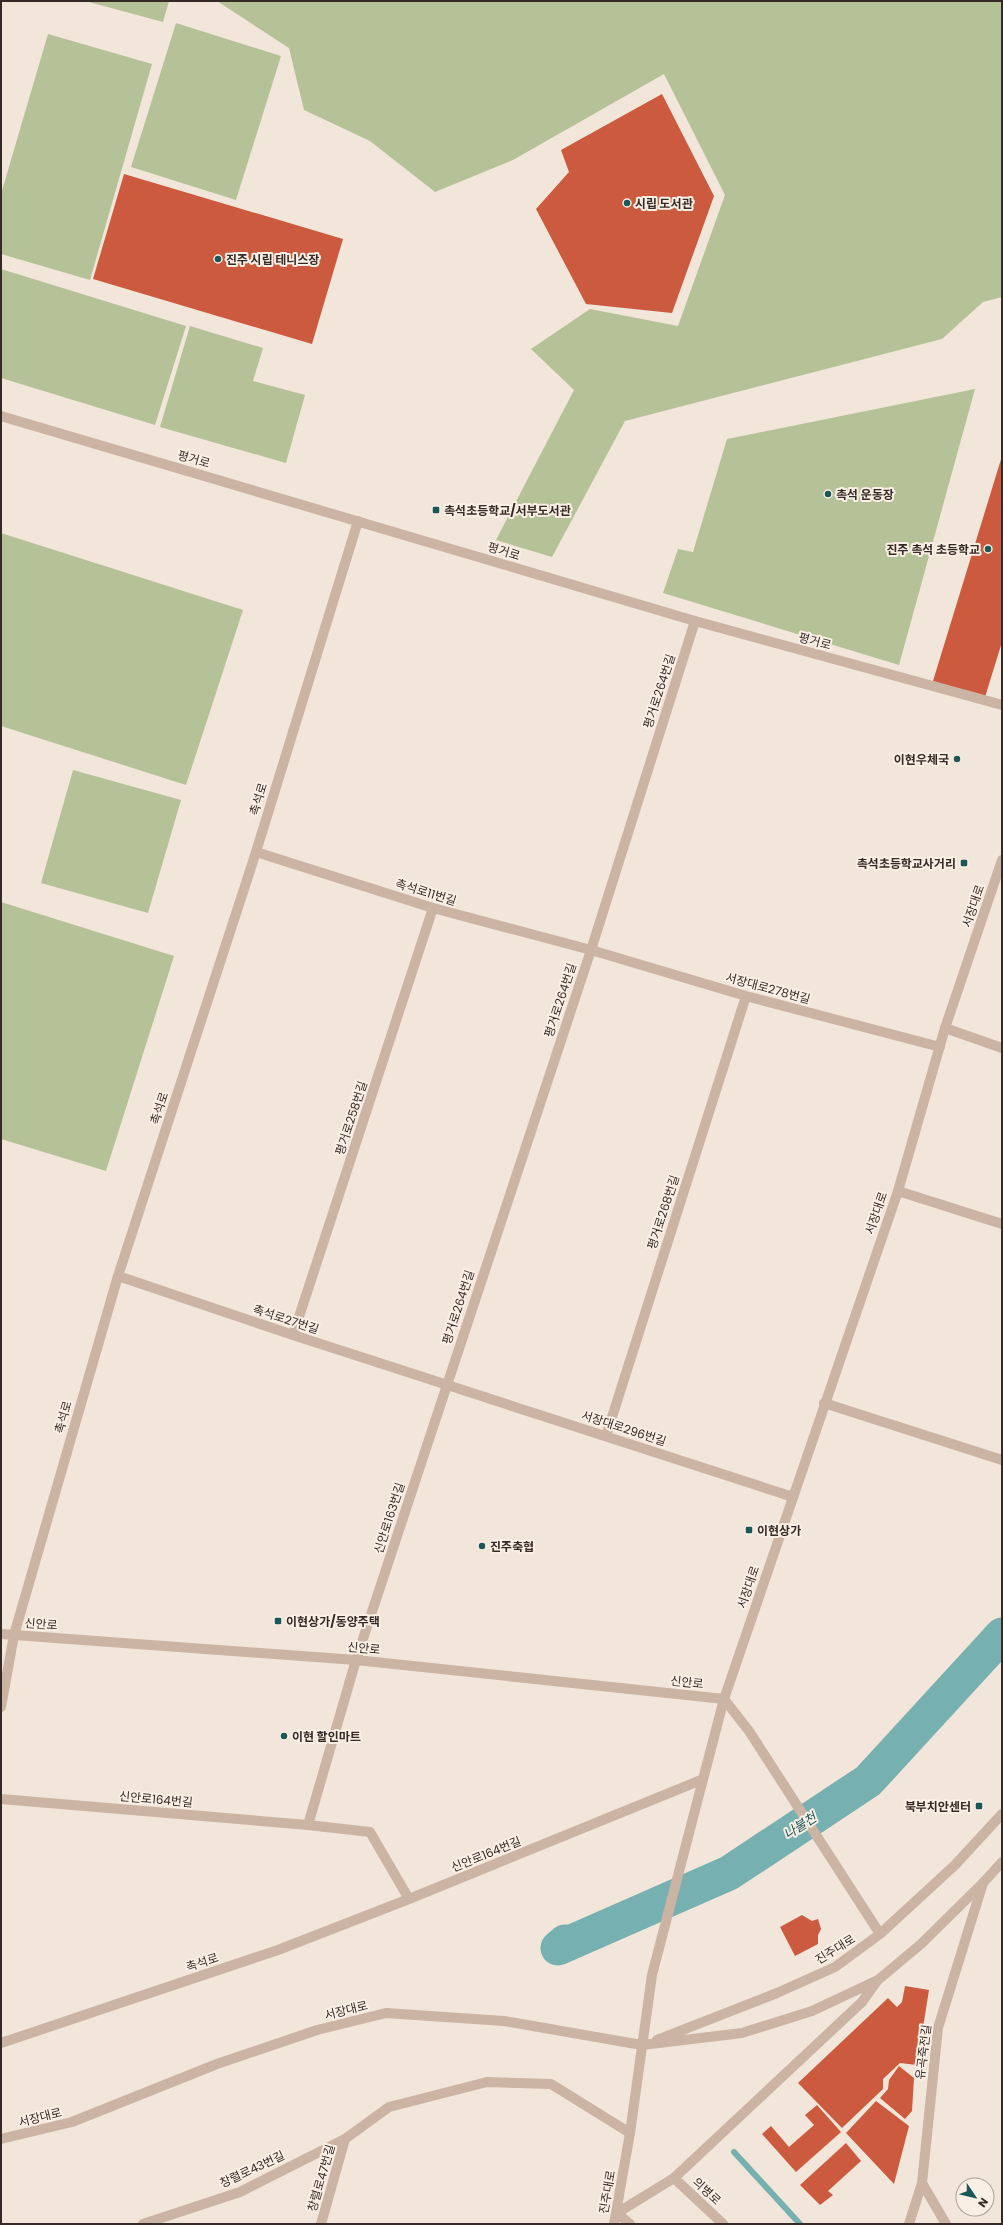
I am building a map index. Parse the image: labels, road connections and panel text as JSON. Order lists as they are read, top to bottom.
{
  "streets": {
    "street": [
      "평거로",
      "평거로264번길",
      "촉석로",
      "촉석로11번길",
      "서장대로",
      "서장대로278번길",
      "평거로258번길",
      "평거로268번길",
      "촉석로27번길",
      "서장대로296번길",
      "신안로163번길",
      "신안로",
      "신안로164번길",
      "진주대로",
      "유곡죽전길",
      "창렬로43번길",
      "창렬로47번길",
      "의병로"
    ]
  },
  "crossings": [
    ["평거로", "평거로264번길"],
    ["평거로", "촉석로"],
    ["평거로264번길", "촉석로11번길"],
    ["평거로264번길", "서장대로278번길"],
    ["평거로264번길", "촉석로27번길"],
    ["평거로264번길", "서장대로296번길"],
    ["평거로264번길", "신안로163번길"],
    ["촉석로", "촉석로11번길"],
    ["촉석로", "촉석로27번길"],
    ["촉석로", "신안로"],
    ["촉석로", "신안로164번길"],
    ["촉석로11번길", "서장대로278번길"],
    ["촉석로11번길", "평거로258번길"],
    ["서장대로", "서장대로278번길"],
    ["서장대로", "서장대로296번길"],
    ["서장대로", "신안로"],
    ["서장대로", "신안로164번길"],
    ["서장대로", "진주대로"],
    ["서장대로278번길", "평거로268번길"],
    ["평거로258번길", "촉석로27번길"],
    ["평거로268번길", "서장대로296번길"],
    ["촉석로27번길", "서장대로296번길"],
    ["촉석로27번길", "신안로163번길"],
    ["서장대로296번길", "신안로163번길"],
    ["신안로163번길", "신안로"],
    ["진주대로", "창렬로43번길"],
    ["창렬로43번길", "창렬로47번길"]
  ],
  "water": ["나불천"],
  "places": {
    "other": [
      "시립 도서관",
      "진주 시립 테니스장",
      "촉석 운동장",
      "진주 촉석 초등학교",
      "이현우체국",
      "진주축협",
      "이현 할인마트"
    ],
    "transit": [
      "촉석초등학교/서부도서관",
      "촉석초등학교사거리",
      "이현상가",
      "이현상가/동양주택",
      "북부치안센터"
    ]
  },
  "north": "bottom right"
}
